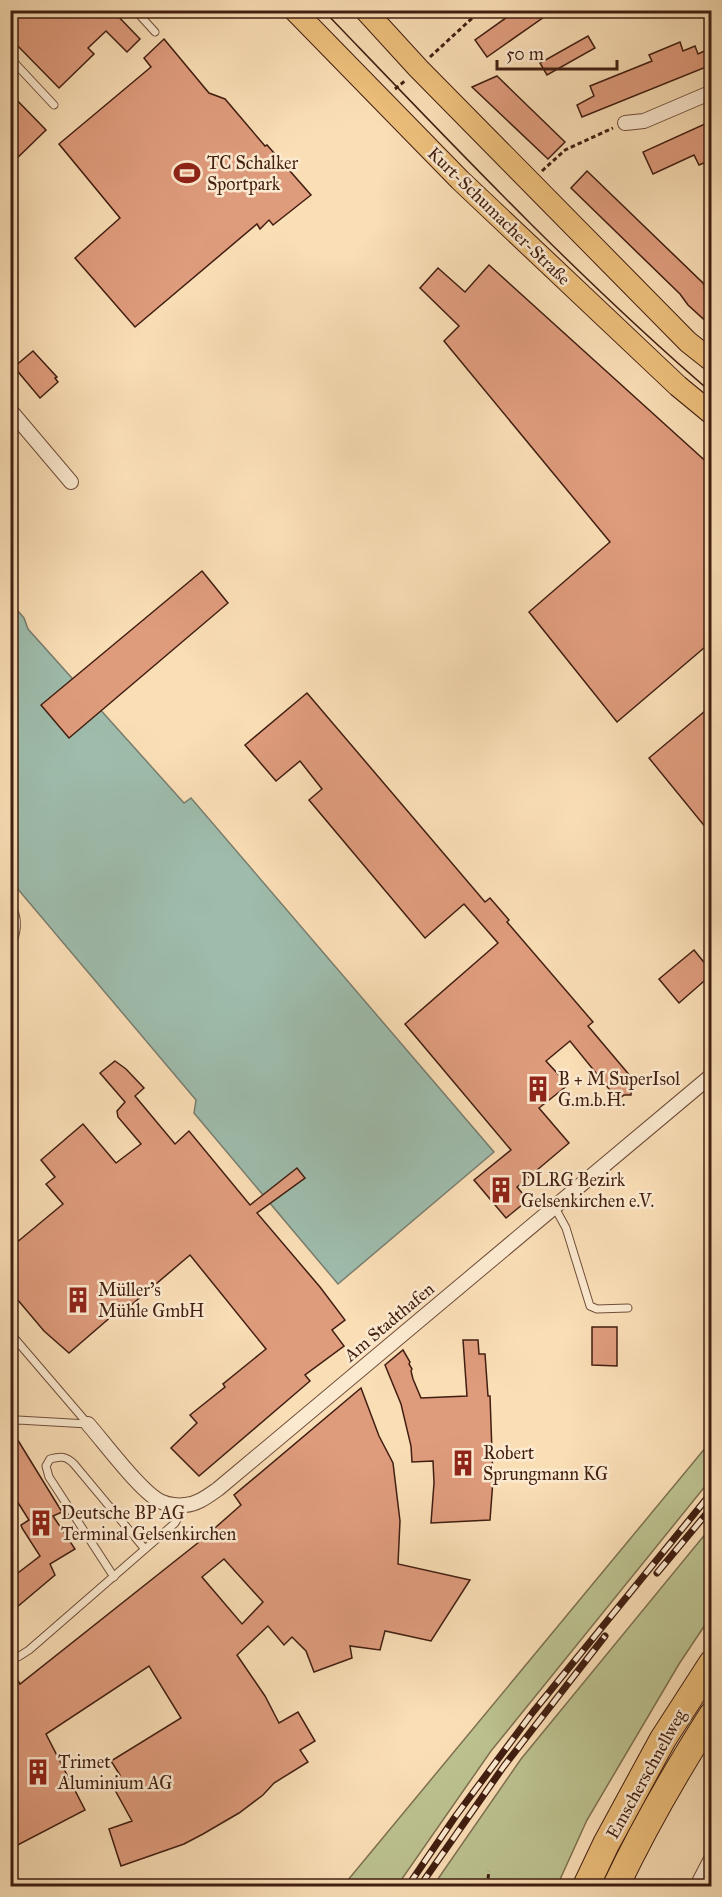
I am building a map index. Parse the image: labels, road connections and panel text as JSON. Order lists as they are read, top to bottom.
{
  "streets": {
    "highway": ["Emscherschnellweg"],
    "main road": ["Kurt-Schumacher-Straße"],
    "street": ["Am Stadthafen"]
  },
  "places": {
    "sports": ["TC Schalker Sportpark"],
    "building": [
      "B + M SuperIsol G.m.b.H.",
      "DLRG Bezirk Gelsenkirchen e.V.",
      "Müller's Mühle GmbH",
      "Robert Sprungmann KG",
      "Deutsche BP AG Terminal Gelsenkirchen",
      "Trimet Aluminium AG"
    ]
  },
  "scale_bar": "50 m"
}
